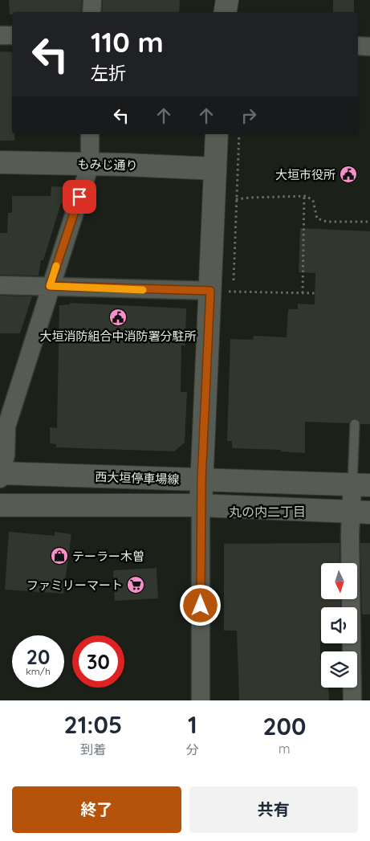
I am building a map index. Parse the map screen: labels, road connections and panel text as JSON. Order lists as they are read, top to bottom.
{
  "streets": {
    "main road": ["もみじ通り", "西大垣停車場線"]
  },
  "districts": ["丸の内二丁目"],
  "places": {
    "public building": ["大垣市役所", "大垣消防組合中消防署分駐所"],
    "shop": ["テーラー木曽"],
    "supermarket": ["ファミリーマート"]
  },
  "north": "bottom",
  "page": {
    "turn": ["110 m", "左折"],
    "speed": "20 km/h",
    "limit": "30",
    "eta": [
      "21:05",
      "到着",
      "1",
      "分",
      "200",
      "m"
    ],
    "buttons": ["終了", "共有"]
  }
}
